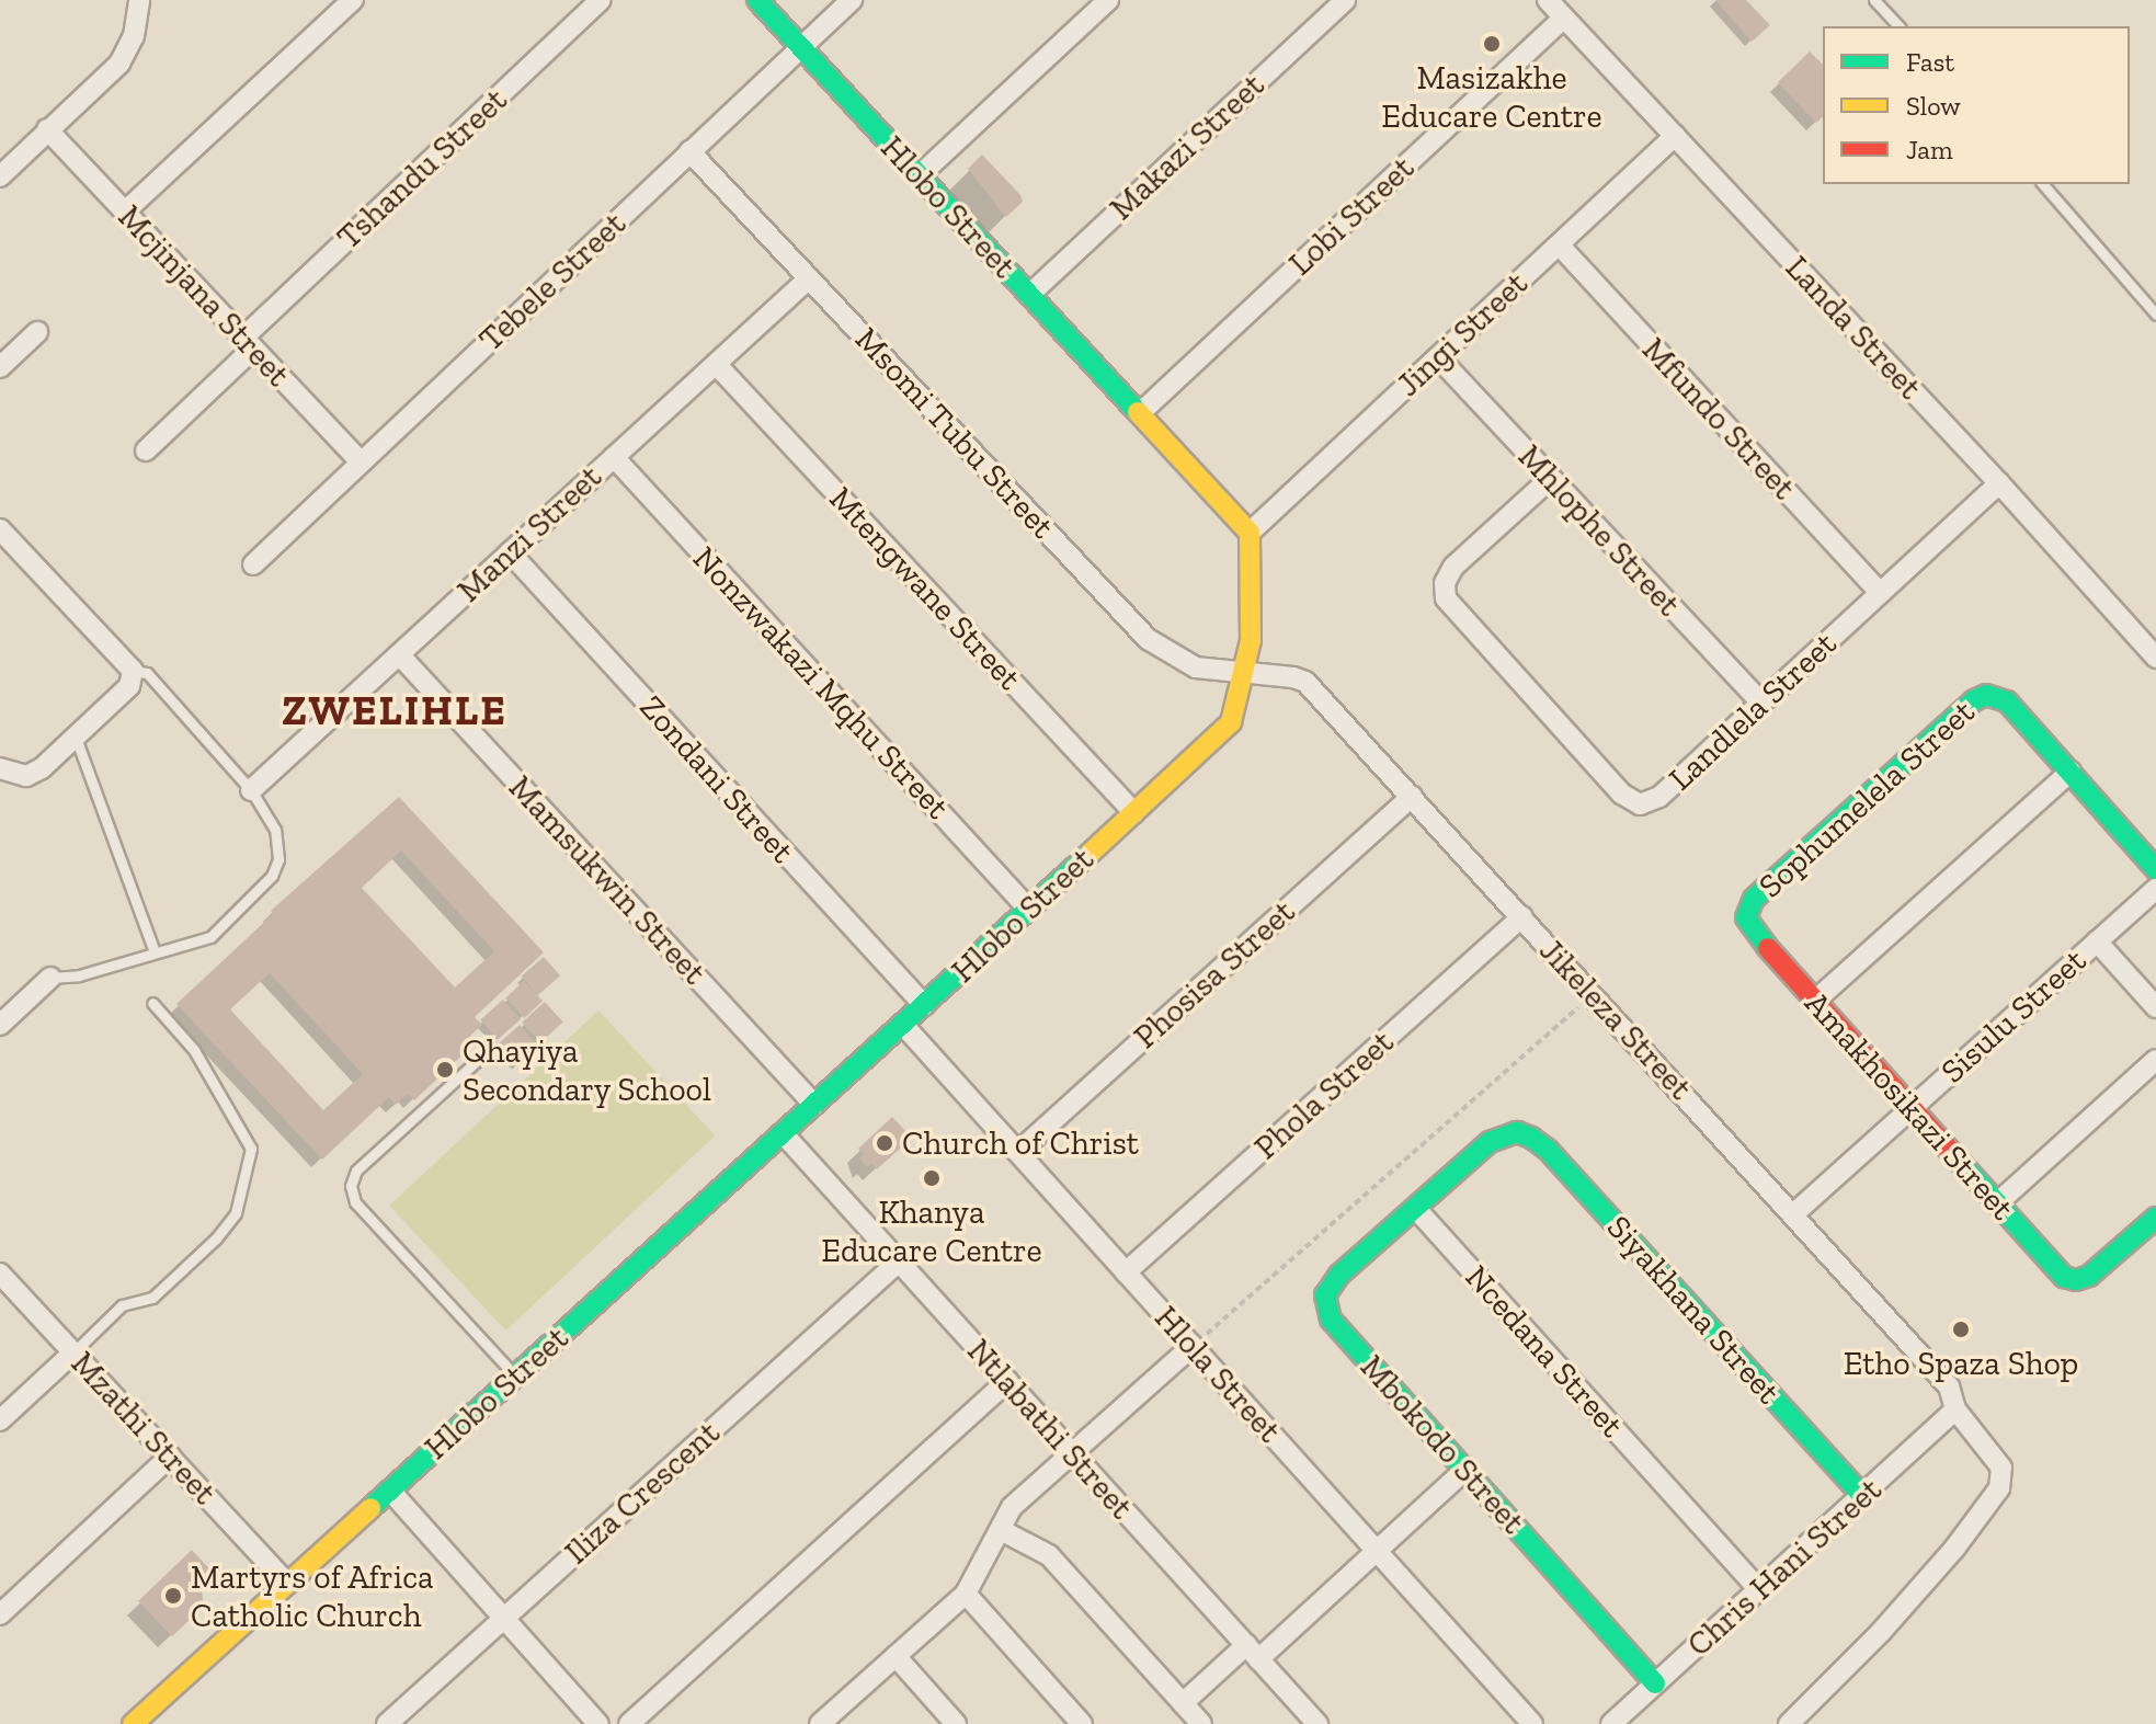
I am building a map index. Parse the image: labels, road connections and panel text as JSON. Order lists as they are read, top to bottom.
{
  "streets": {
    "street": [
      "Makazi Street",
      "Tshandu Street",
      "Hlobo Street",
      "Lobi Street",
      "Tebele Street",
      "Mcjinjana Street",
      "Landa Street",
      "Jingi Street",
      "Mfundo Street",
      "Msomi Tubu Street",
      "Mhlophe Street",
      "Manzi Street",
      "Mtengwane Street",
      "Nonzwakazi Mqhu Street",
      "Landlela Street",
      "Zondani Street",
      "Sophumelela Street",
      "Mamsukwin Street",
      "Phosisa Street",
      "Sisulu Street",
      "Jikeleza Street",
      "Phola Street",
      "Amakhosikazi Street",
      "Siyakhana Street",
      "Ncedana Street",
      "Hlola Street",
      "Mzathi Street",
      "Ntlabathi Street",
      "Mbokodo Street",
      "Iliza Crescent",
      "Chris Hani Street"
    ]
  },
  "crossings": [
    ["Makazi Street", "Hlobo Street"],
    ["Tshandu Street", "Mcjinjana Street"],
    ["Hlobo Street", "Lobi Street"],
    ["Hlobo Street", "Tebele Street"],
    ["Hlobo Street", "Jingi Street"],
    ["Hlobo Street", "Msomi Tubu Street"],
    ["Hlobo Street", "Mtengwane Street"],
    ["Hlobo Street", "Nonzwakazi Mqhu Street"],
    ["Hlobo Street", "Zondani Street"],
    ["Hlobo Street", "Mamsukwin Street"],
    ["Hlobo Street", "Jikeleza Street"],
    ["Hlobo Street", "Hlola Street"],
    ["Hlobo Street", "Mzathi Street"],
    ["Hlobo Street", "Ntlabathi Street"],
    ["Lobi Street", "Landa Street"],
    ["Tebele Street", "Mcjinjana Street"],
    ["Tebele Street", "Msomi Tubu Street"],
    ["Landa Street", "Jingi Street"],
    ["Landa Street", "Landlela Street"],
    ["Jingi Street", "Mfundo Street"],
    ["Jingi Street", "Mhlophe Street"],
    ["Mfundo Street", "Landlela Street"],
    ["Msomi Tubu Street", "Manzi Street"],
    ["Msomi Tubu Street", "Jikeleza Street"],
    ["Mhlophe Street", "Landlela Street"],
    ["Manzi Street", "Mtengwane Street"],
    ["Manzi Street", "Nonzwakazi Mqhu Street"],
    ["Manzi Street", "Zondani Street"],
    ["Manzi Street", "Mamsukwin Street"],
    ["Sophumelela Street", "Amakhosikazi Street"],
    ["Phosisa Street", "Jikeleza Street"],
    ["Phosisa Street", "Hlola Street"],
    ["Sisulu Street", "Jikeleza Street"],
    ["Sisulu Street", "Amakhosikazi Street"],
    ["Jikeleza Street", "Phola Street"],
    ["Jikeleza Street", "Chris Hani Street"],
    ["Phola Street", "Hlola Street"],
    ["Siyakhana Street", "Ncedana Street"],
    ["Siyakhana Street", "Mbokodo Street"],
    ["Siyakhana Street", "Chris Hani Street"],
    ["Ncedana Street", "Mbokodo Street"],
    ["Ncedana Street", "Chris Hani Street"],
    ["Ntlabathi Street", "Iliza Crescent"],
    ["Mbokodo Street", "Chris Hani Street"]
  ],
  "districts": ["ZWELIHLE"],
  "places": [
    "Masizakhe Educare Centre",
    "Qhayiya Secondary School",
    "Church of Christ",
    "Khanya Educare Centre",
    "Etho Spaza Shop",
    "Martyrs of Africa Catholic Church"
  ],
  "legend": ["Fast", "Slow", "Jam"]
}
